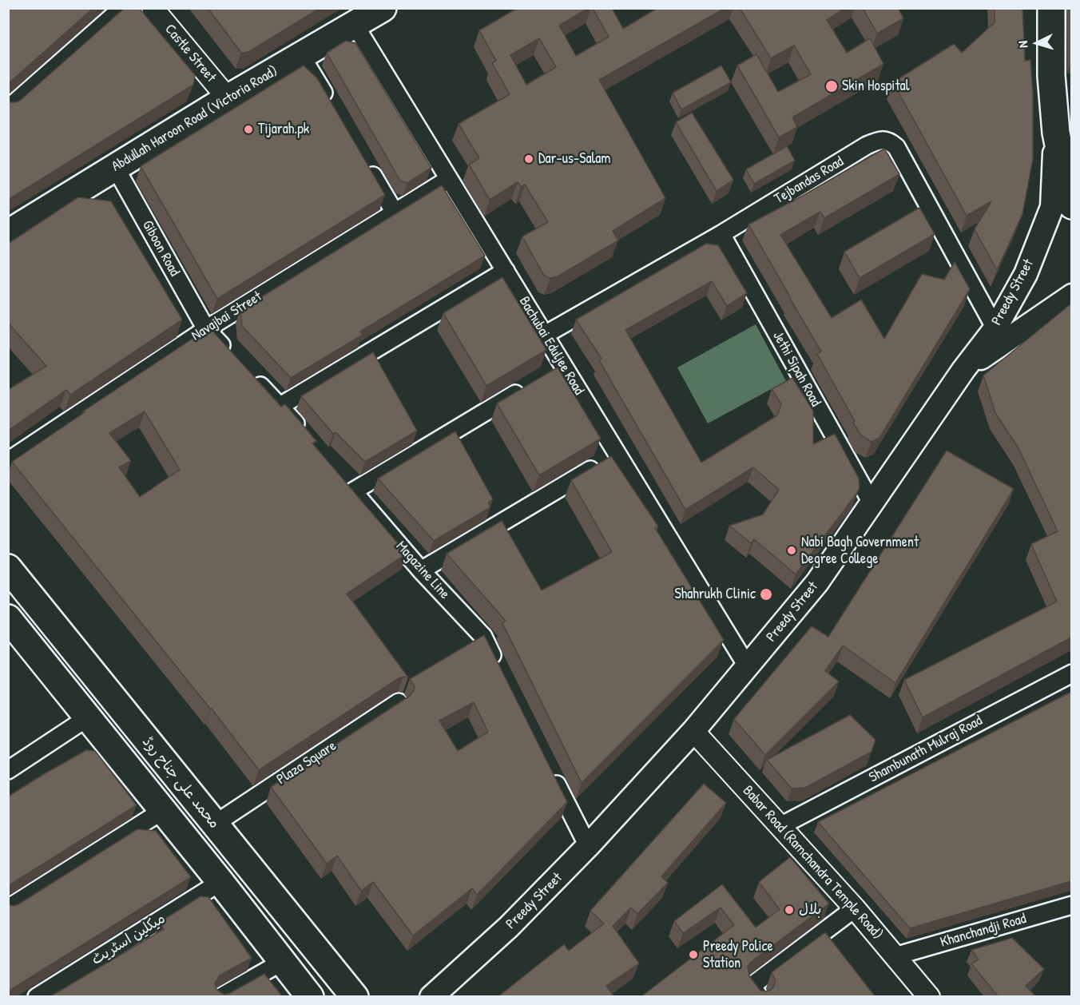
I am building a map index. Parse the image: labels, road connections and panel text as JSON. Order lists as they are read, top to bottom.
{
  "streets": {
    "main road": ["Abdullah Haroon Road (Victoria Road)", "Preedy Street", "محمد علی جناح روڈ"],
    "street": [
      "Castle Street",
      "Tejbandas Road",
      "Giboon Road",
      "Navajbai Street",
      "Bachubai Eduljee Road",
      "Jethi Sipah Road",
      "Magazine Line",
      "Shambunath Mulraj Road",
      "Plaza Square",
      "Babar Road (Ramchandra Temple Road)",
      "Khanchandji Road",
      "میکلین اسٹریٹ"
    ]
  },
  "crossings": [
    ["Castle Street", "Abdullah Haroon Road (Victoria Road)"],
    ["Abdullah Haroon Road (Victoria Road)", "Giboon Road"],
    ["Abdullah Haroon Road (Victoria Road)", "Bachubai Eduljee Road"],
    ["Tejbandas Road", "Preedy Street"],
    ["Tejbandas Road", "Bachubai Eduljee Road"],
    ["Tejbandas Road", "Jethi Sipah Road"],
    ["Giboon Road", "Navajbai Street"],
    ["Preedy Street", "Bachubai Eduljee Road"],
    ["Preedy Street", "Jethi Sipah Road"],
    ["Preedy Street", "Babar Road (Ramchandra Temple Road)"],
    ["Navajbai Street", "Bachubai Eduljee Road"],
    ["Shambunath Mulraj Road", "Babar Road (Ramchandra Temple Road)"],
    ["Plaza Square", "محمد علی جناح روڈ"],
    ["Babar Road (Ramchandra Temple Road)", "Khanchandji Road"]
  ],
  "places": [
    "Skin Hospital",
    "Tijarah.pk",
    "Dar-us-Salam",
    "Nabi Bagh Government Degree College",
    "Shahrukh Clinic",
    "بلال",
    "Preedy Police Station"
  ],
  "north": "left"
}
